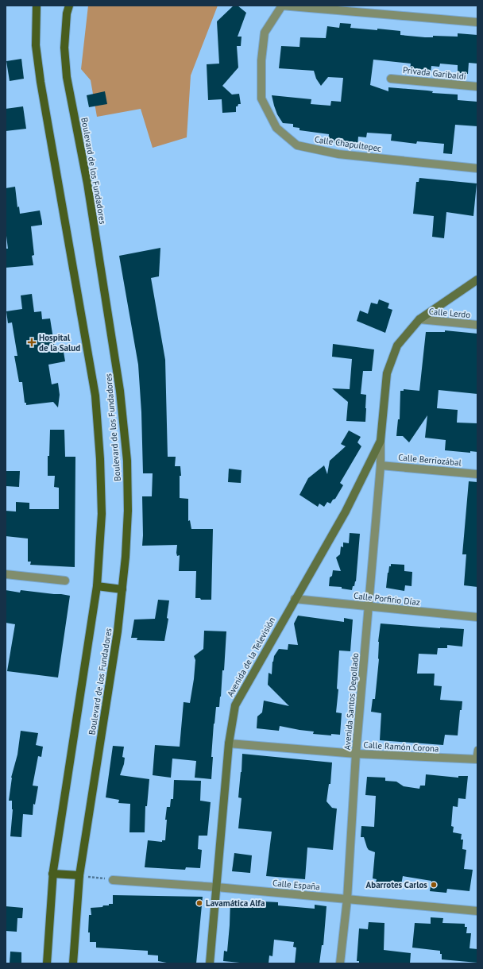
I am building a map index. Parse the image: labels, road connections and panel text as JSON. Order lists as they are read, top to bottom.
{
  "streets": {
    "main road": ["Boulevard de los Fundadores", "Avenida de la Televisión"],
    "street": [
      "Privada Garibaldi",
      "Calle Chapultepec",
      "Calle Lerdo",
      "Calle Berriozábal",
      "Calle Porfirio Díaz",
      "Avenida Santos Degollado",
      "Calle Ramón Corona",
      "Calle España"
    ]
  },
  "crossings": [
    ["Calle Berriozábal", "Avenida Santos Degollado"],
    ["Calle Porfirio Díaz", "Avenida de la Televisión"],
    ["Calle Porfirio Díaz", "Avenida Santos Degollado"],
    ["Avenida de la Televisión", "Avenida Santos Degollado"],
    ["Avenida de la Televisión", "Calle Ramón Corona"],
    ["Avenida de la Televisión", "Calle España"],
    ["Avenida Santos Degollado", "Calle Ramón Corona"],
    ["Avenida Santos Degollado", "Calle España"]
  ],
  "places": {
    "health": ["Hospital de la Salud"],
    "other": ["Abarrotes Carlos", "Lavamática Alfa"]
  }
}
